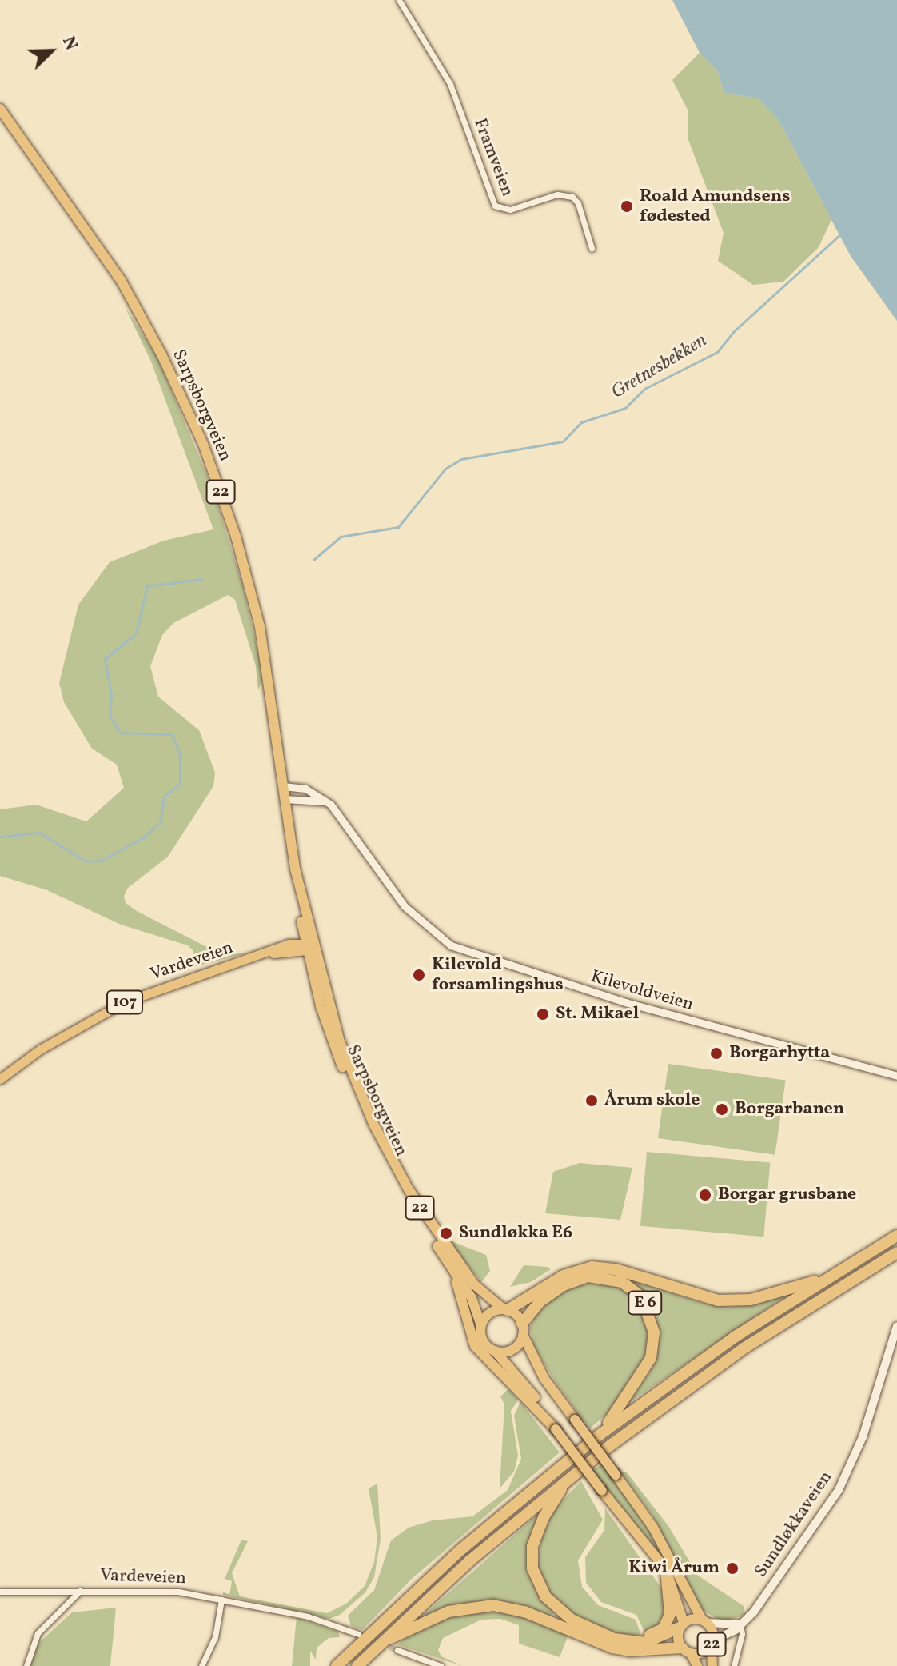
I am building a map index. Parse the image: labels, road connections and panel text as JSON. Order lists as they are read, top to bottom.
{
  "streets": {
    "highway": ["Sarpsborgveien", "22", "E 6"],
    "main road": ["Vardeveien", "107", "Sundløkkaveien"],
    "street": ["Framveien", "Kilevoldveien"]
  },
  "crossings": [
    ["Sarpsborgveien", "22"],
    ["Sarpsborgveien", "Vardeveien"],
    ["Sarpsborgveien", "Kilevoldveien"],
    ["Sarpsborgveien", "E 6"],
    ["22", "E 6"],
    ["22", "Sundløkkaveien"]
  ],
  "water": ["Gretnesbekken"],
  "places": [
    "Roald Amundsens fødested",
    "Kilevold forsamlingshus",
    "St. Mikael",
    "Borgarhytta",
    "Årum skole",
    "Borgarbanen",
    "Borgar grusbane",
    "Sundløkka E6",
    "Kiwi Årum"
  ],
  "north": "top right"
}
